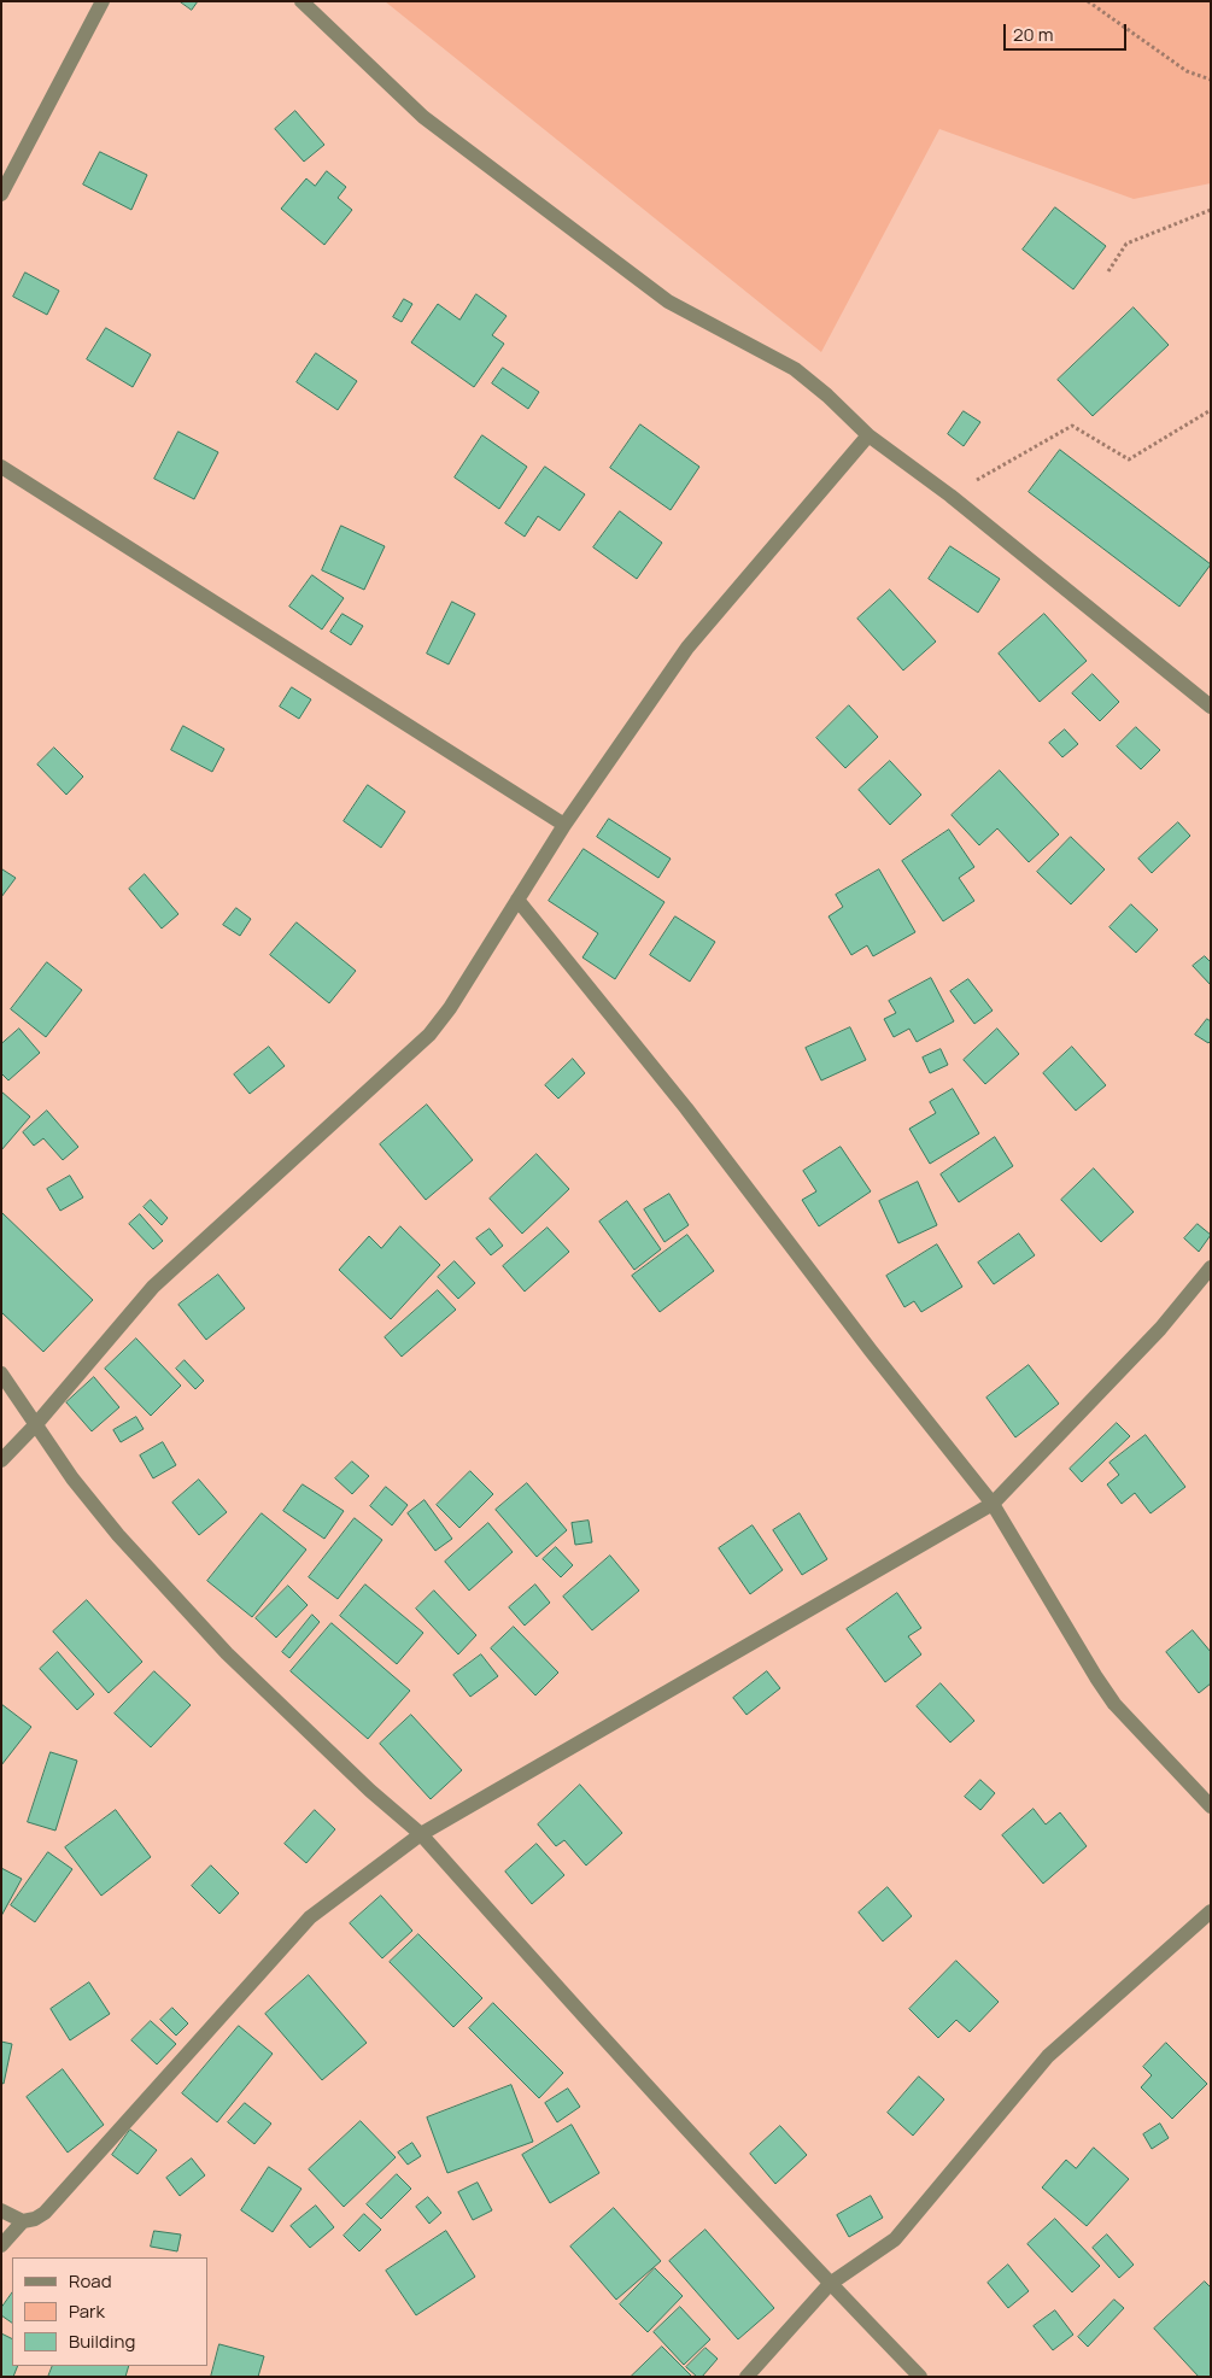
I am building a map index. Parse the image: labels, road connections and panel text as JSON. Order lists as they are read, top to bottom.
{
  "legend": ["Road", "Park", "Building"],
  "scale_bar": "20 m"
}
